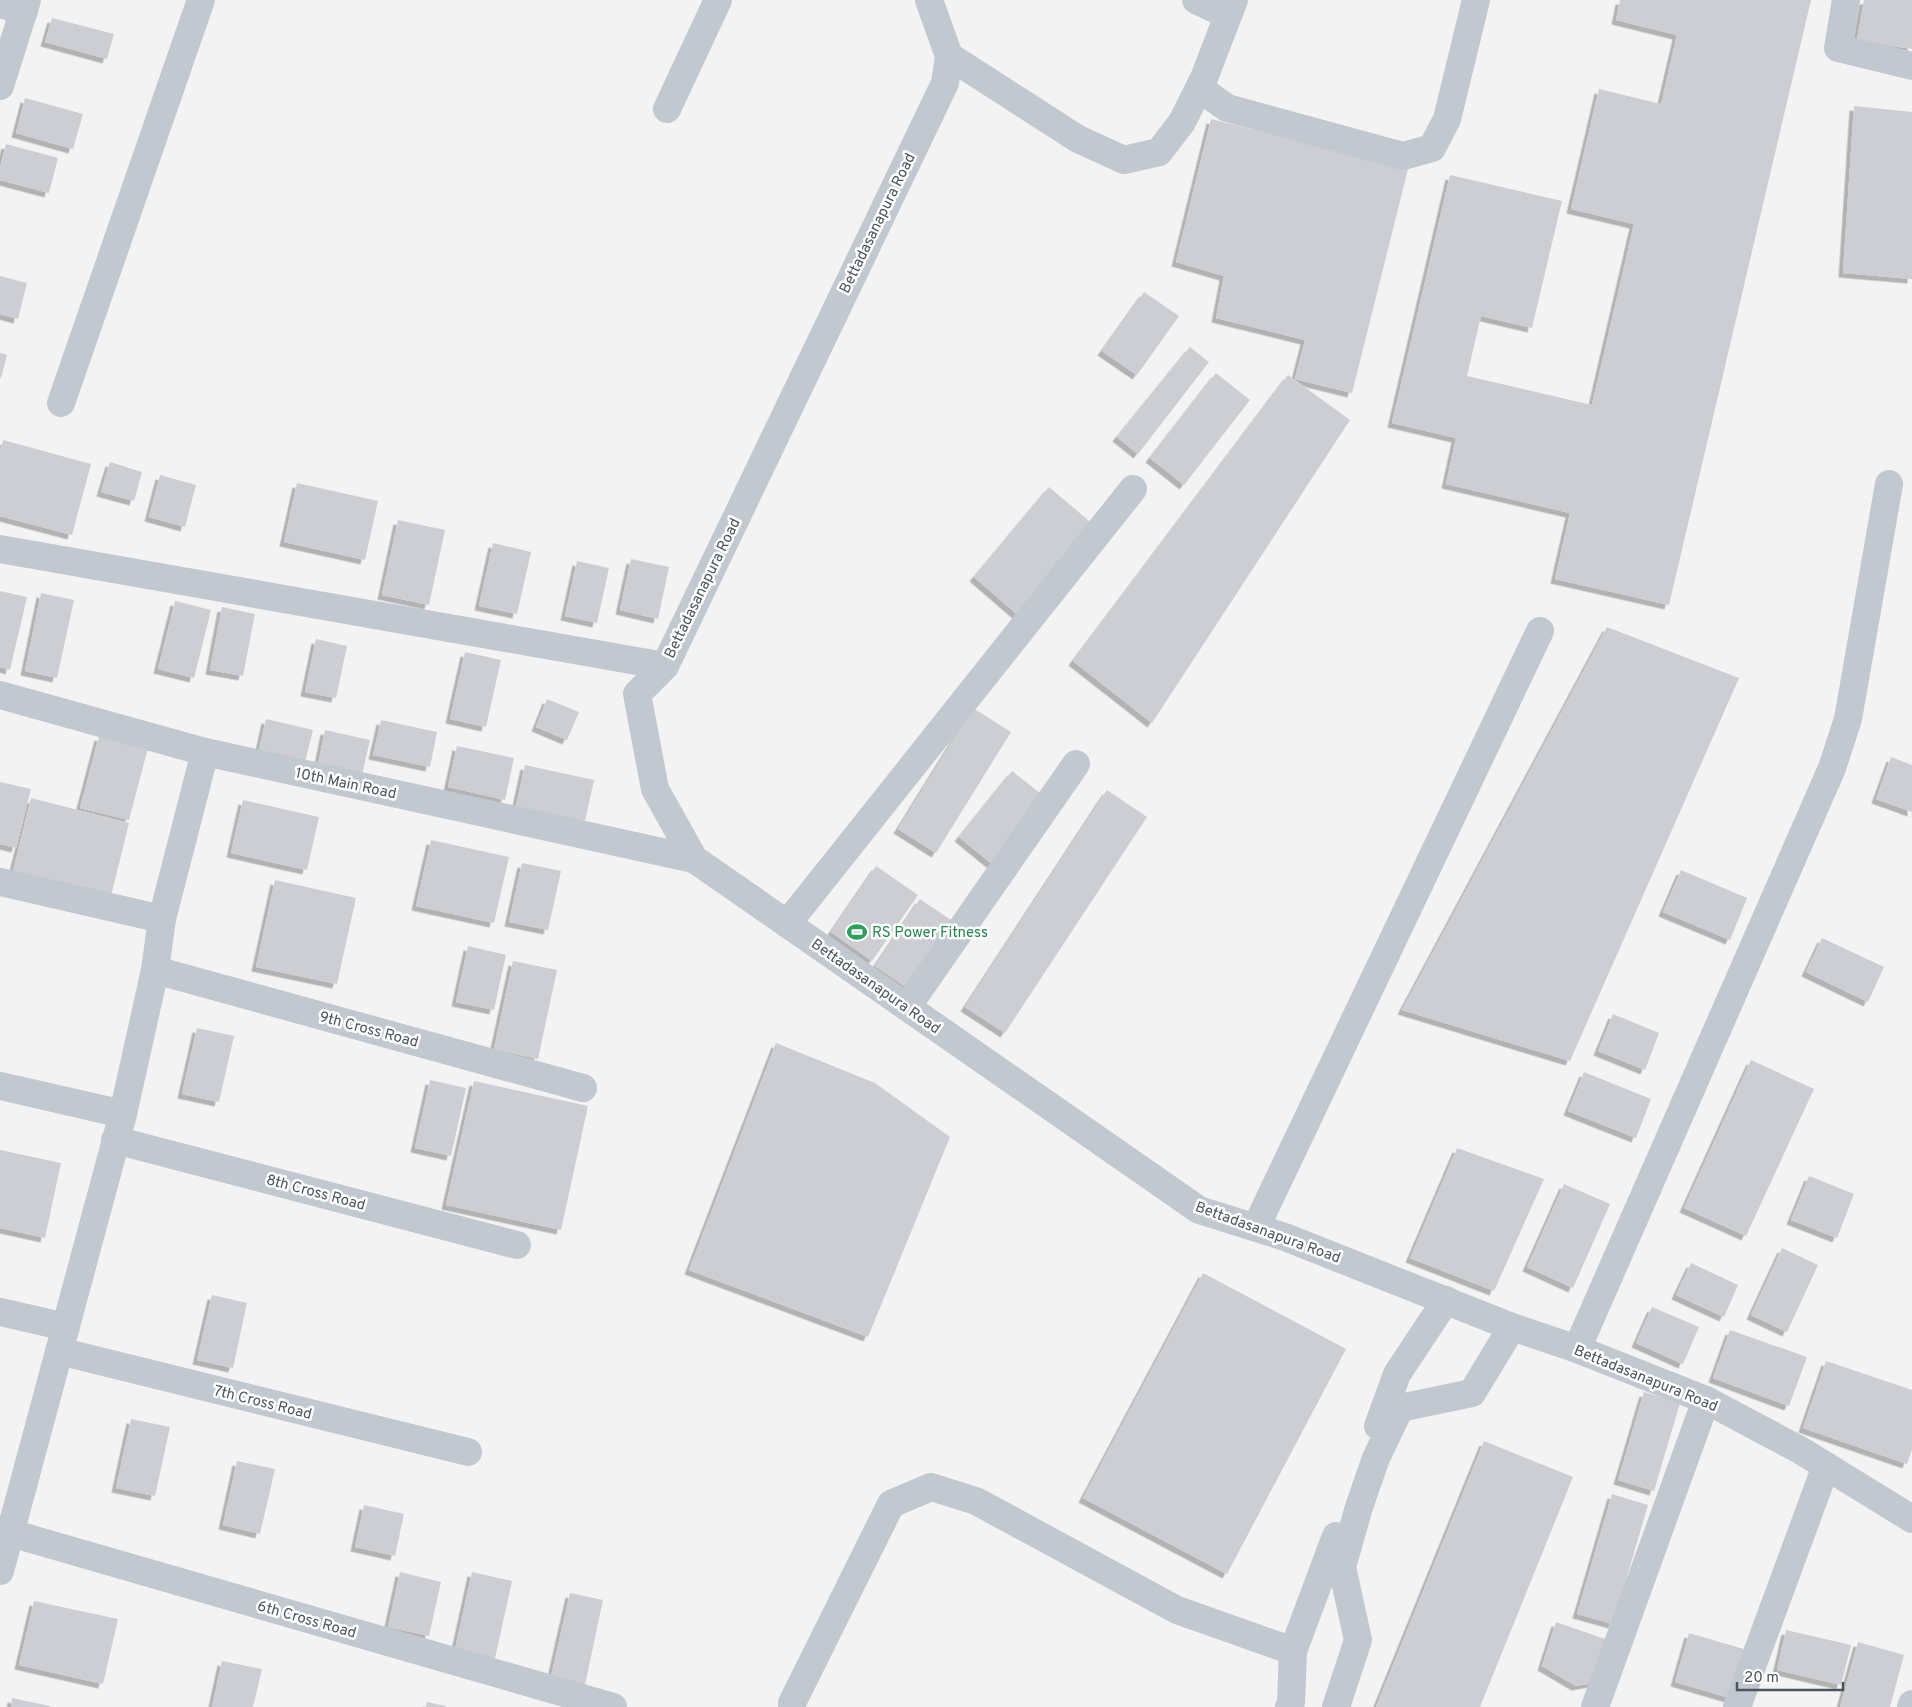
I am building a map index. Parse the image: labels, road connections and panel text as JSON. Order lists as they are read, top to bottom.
{
  "streets": {
    "street": [
      "Bettadasanapura Road",
      "10th Main Road",
      "9th Cross Road",
      "8th Cross Road",
      "7th Cross Road",
      "6th Cross Road"
    ]
  },
  "crossings": [
    ["Bettadasanapura Road", "10th Main Road"]
  ],
  "places": {
    "sports": ["RS Power Fitness"]
  },
  "scale_bar": "20 m"
}
